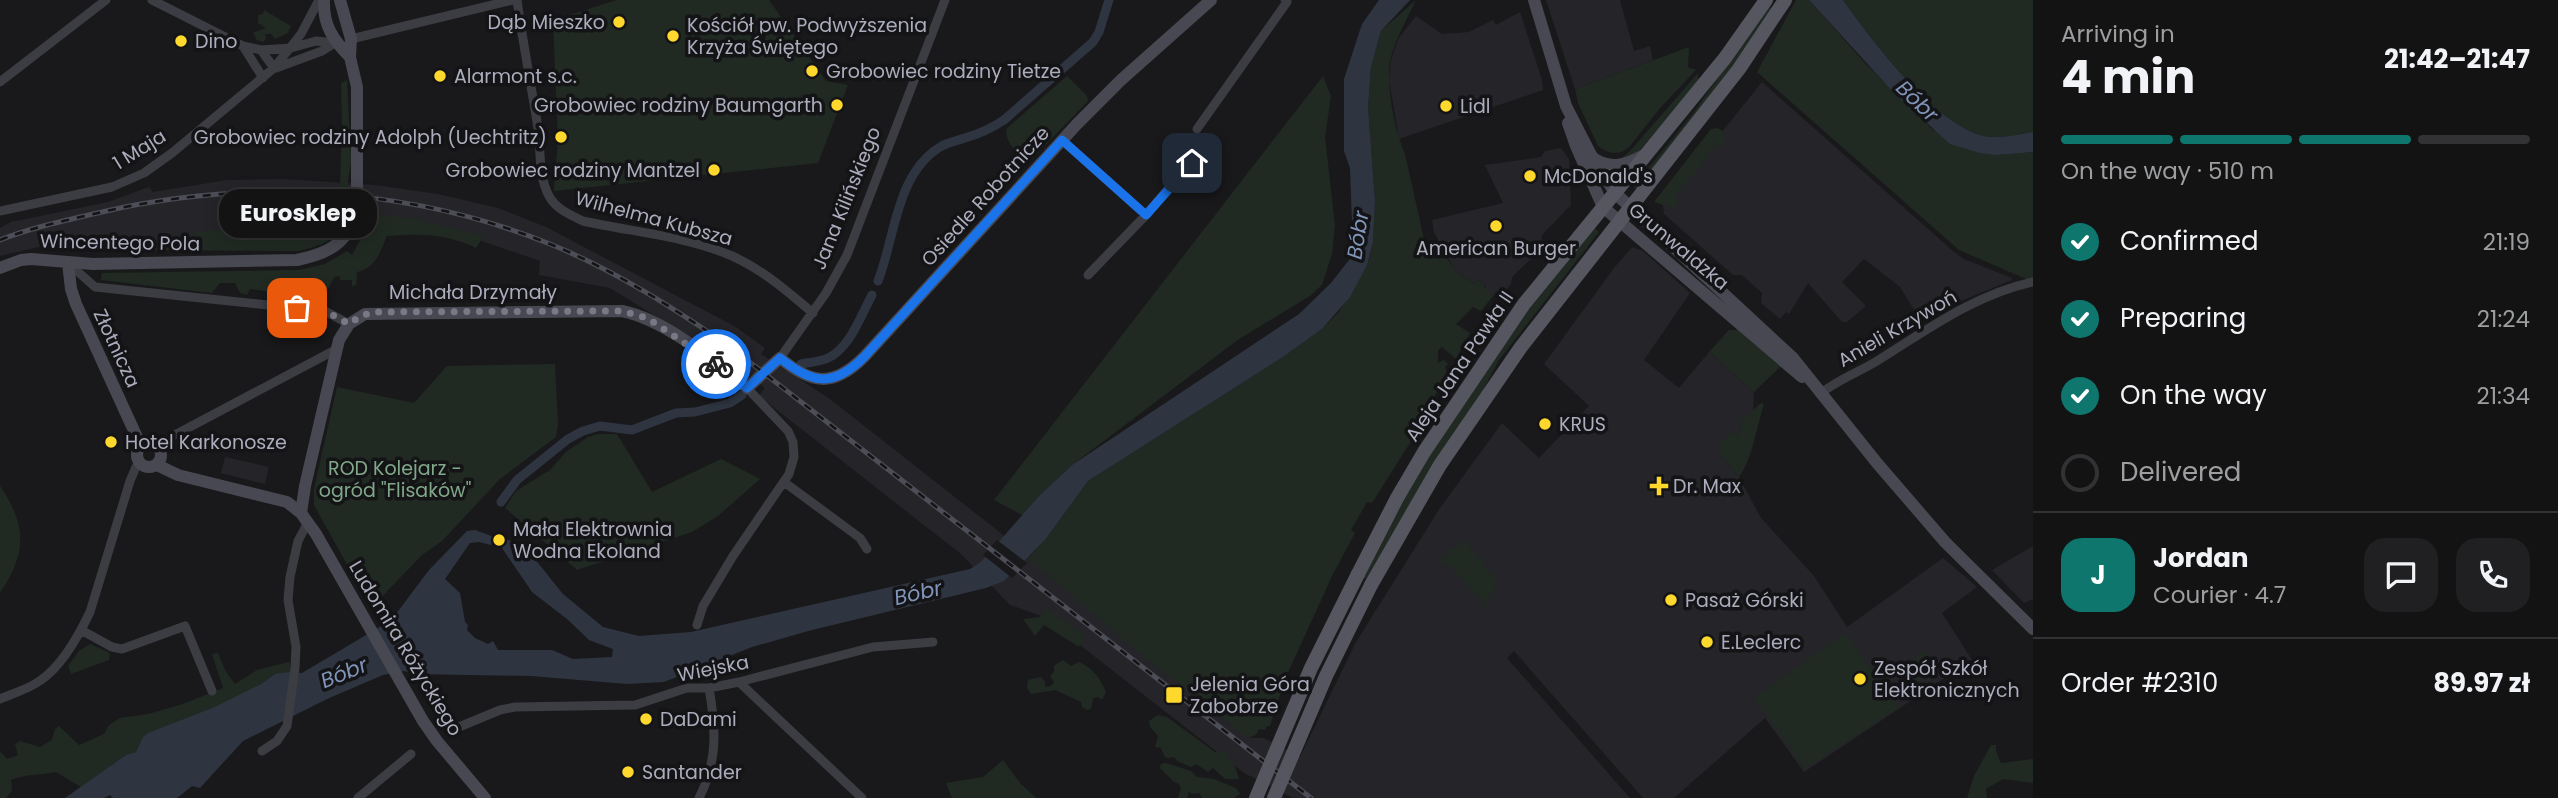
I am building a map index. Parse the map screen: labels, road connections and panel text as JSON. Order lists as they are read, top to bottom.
{
  "streets": {
    "main road": ["Aleja Jana Pawła II"],
    "street": [
      "1 Maja",
      "Osiedle Robotnicze",
      "Jana Kilińskiego",
      "Wilhelma Kubsza",
      "Wincentego Pola",
      "Grunwaldzka",
      "Michała Drzymały",
      "Anieli Krzywoń",
      "Złotnicza",
      "Ludomira Różyckiego",
      "Wiejska"
    ]
  },
  "crossings": [
    ["1 Maja", "Wilhelma Kubsza"],
    ["1 Maja", "Wincentego Pola"],
    ["Osiedle Robotnicze", "Jana Kilińskiego"],
    ["Jana Kilińskiego", "Wilhelma Kubsza"],
    ["Jana Kilińskiego", "Michała Drzymały"],
    ["Wincentego Pola", "Złotnicza"],
    ["Grunwaldzka", "Anieli Krzywoń"],
    ["Grunwaldzka", "Aleja Jana Pawła II"]
  ],
  "water": ["Bóbr"],
  "parks": ["ROD Kolejarz - ogród \"Flisaków\""],
  "places": {
    "other": [
      "Dąb Mieszko",
      "Kościół pw. Podwyższenia Krzyża Świętego",
      "Dino",
      "Grobowiec rodziny Tietze",
      "Alarmont s.c.",
      "Grobowiec rodziny Baumgarth",
      "Lidl",
      "Grobowiec rodziny Adolph (Uechtritz)",
      "Grobowiec rodziny Mantzel",
      "McDonald's",
      "American Burger",
      "Eurosklep",
      "KRUS",
      "Hotel Karkonosze",
      "Mała Elektrownia Wodna Ekoland",
      "Pasaż Górski",
      "E.Leclerc",
      "Zespół Szkół Elektronicznych",
      "DaDami",
      "Santander"
    ],
    "health": ["Dr. Max"],
    "transit": ["Jelenia Góra Zabobrze"]
  },
  "page": {
    "heading": ["4 min", "Arriving in", "21:42–21:47"],
    "panel": [
      "Jordan",
      "Courier · 4.7",
      "Order #2310",
      "89.97 zł"
    ],
    "bar": "On the way · 510 m",
    "bubble": "Eurosklep",
    "list": [
      ["Confirmed", "21:19"],
      ["Preparing", "21:24"],
      ["On the way", "21:34"],
      "Delivered"
    ],
    "round": "J"
  }
}
